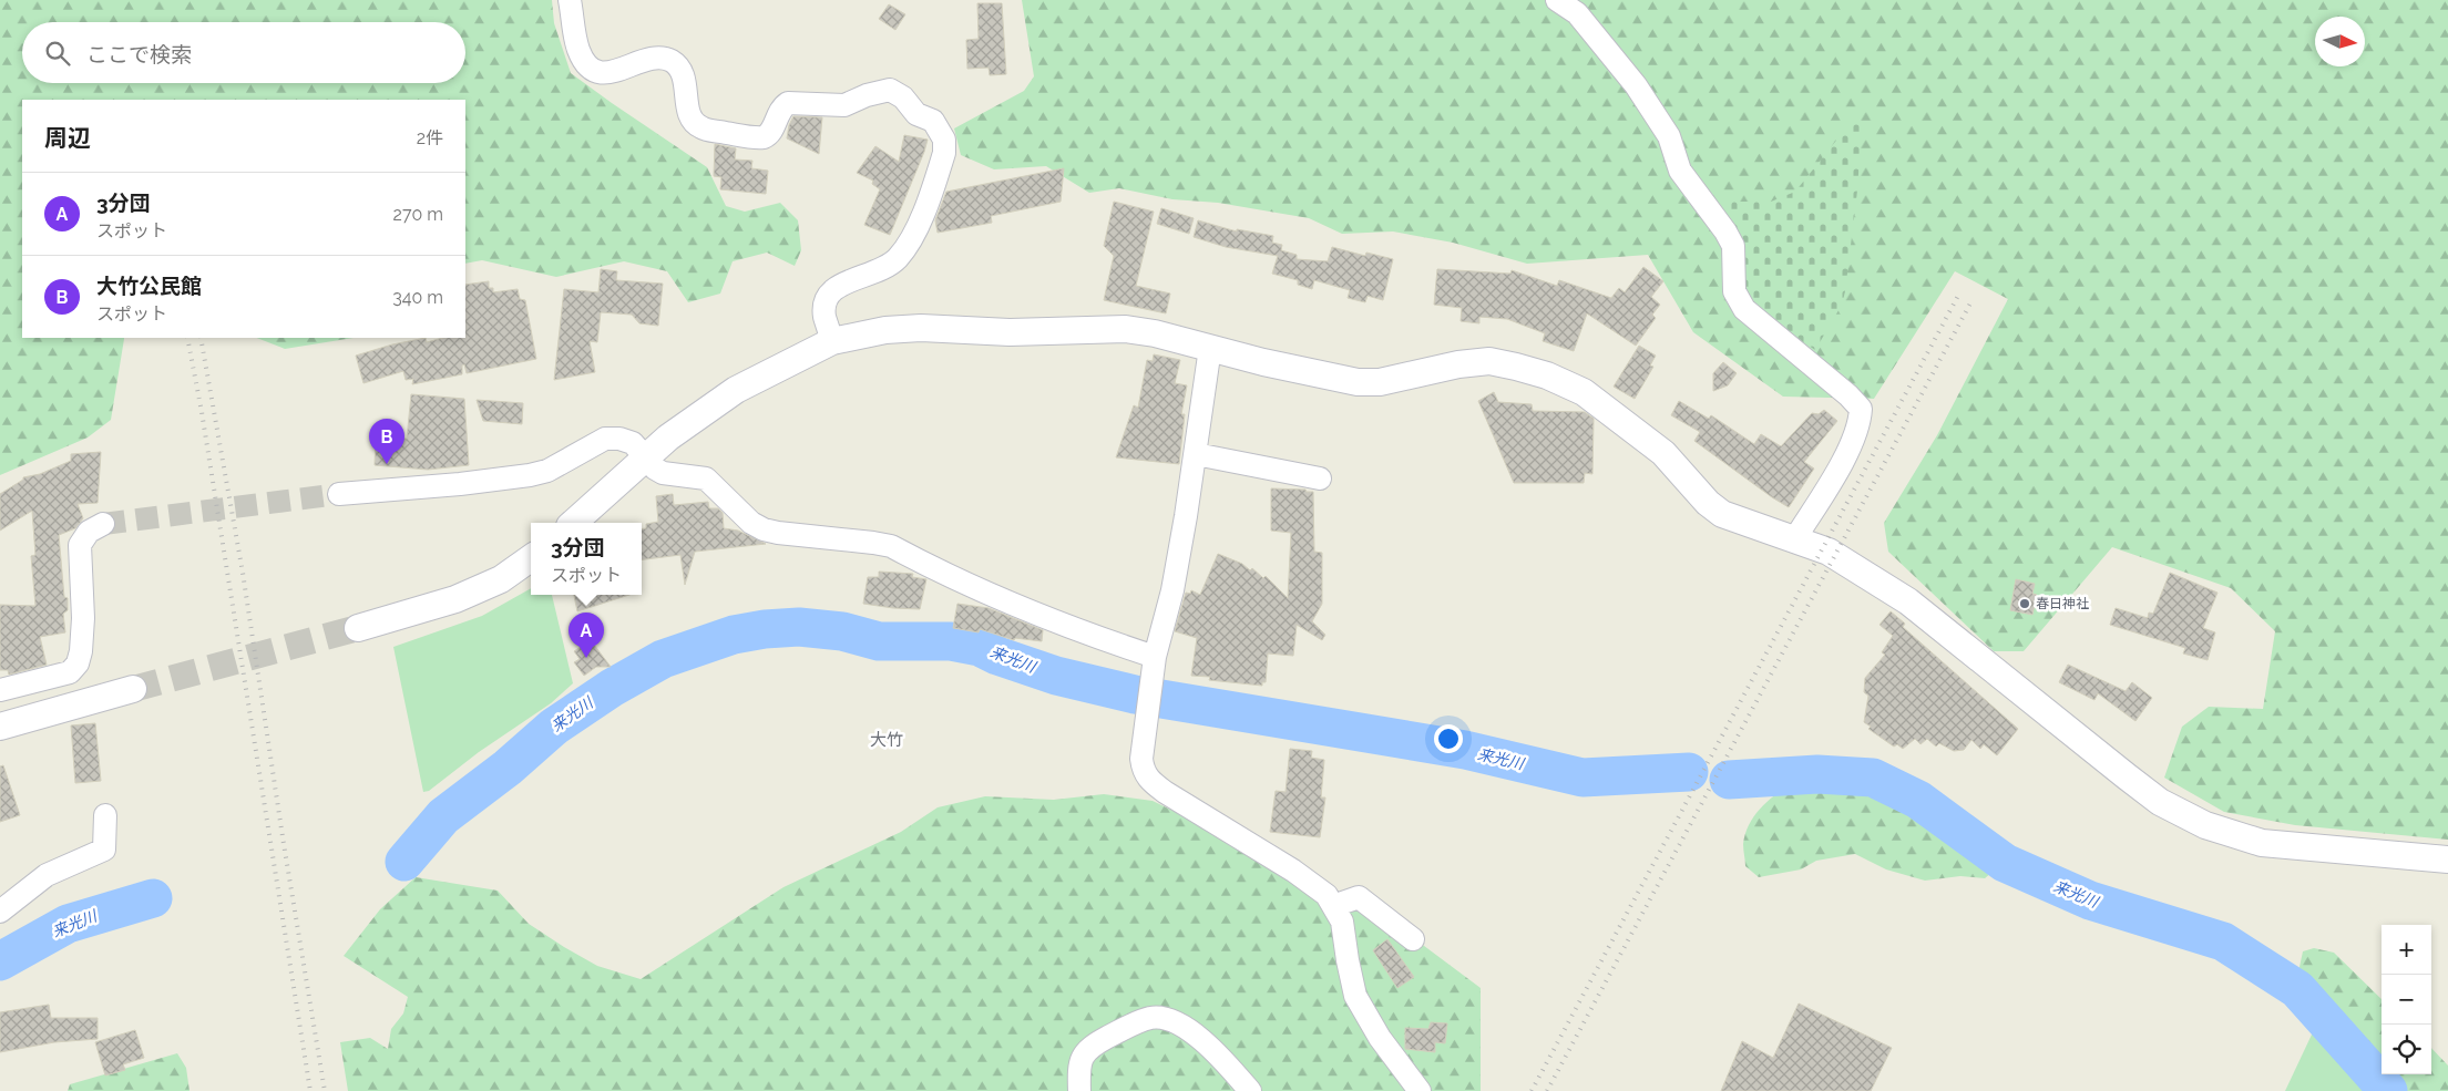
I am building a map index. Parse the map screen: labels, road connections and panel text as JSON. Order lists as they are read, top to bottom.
{
  "districts": ["大竹"],
  "water": ["来光川"],
  "places": ["春日神社"],
  "north": "right",
  "page": {
    "search": "ここで検索",
    "heading": ["周辺", "2件"],
    "list": [
      {
        "mark": "A",
        "name": "3分団",
        "note": "スポット",
        "value": "270 m"
      },
      {
        "mark": "B",
        "name": "大竹公民館",
        "note": "スポット",
        "value": "340 m"
      }
    ],
    "pins": ["B", "A"],
    "popup": ["3分団", "スポット"],
    "map_buttons": ["+", "−"]
  }
}
